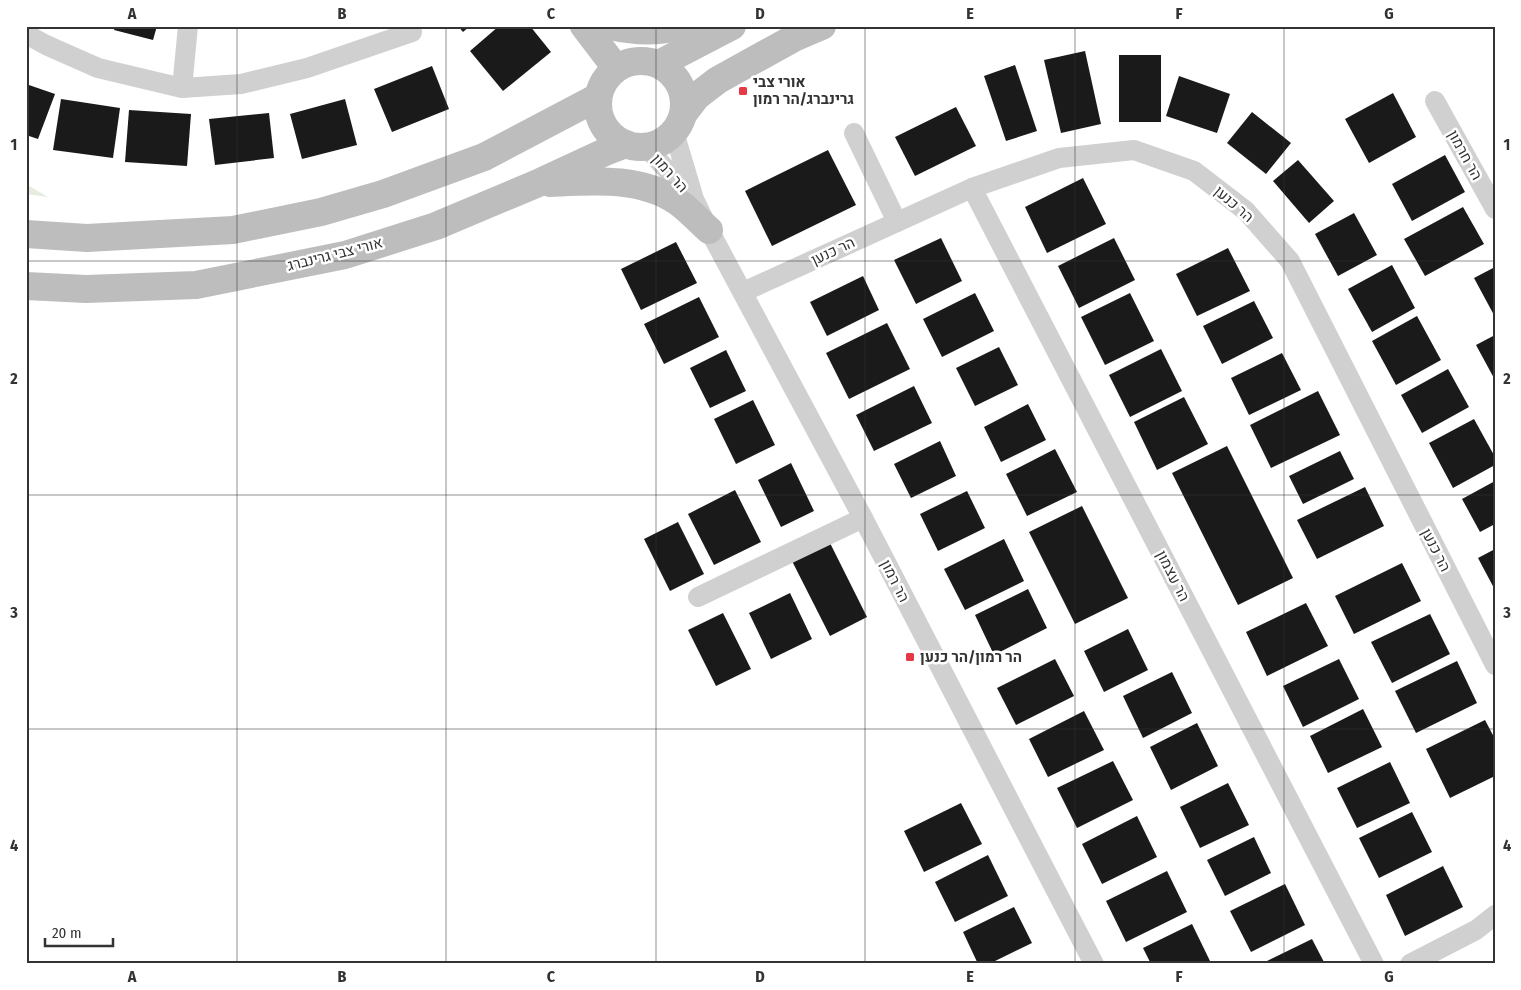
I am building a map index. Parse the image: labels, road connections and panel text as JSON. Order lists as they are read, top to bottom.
{
  "streets": {
    "main road": ["אורי צבי גרינברג"],
    "street": [
      "הר חרמון",
      "הר רמון",
      "הר כנען",
      "הר עצמון"
    ]
  },
  "crossings": [
    ["הר רמון", "הר כנען"],
    ["הר רמון", "אורי צבי גרינברג"],
    ["הר כנען", "הר עצמון"]
  ],
  "places": {
    "transit": ["אורי צבי גרינברג/הר רמון", "הר רמון/הר כנען"]
  },
  "scale_bar": "20 m",
  "grid": {
    "columns": [
      "A",
      "B",
      "C",
      "D",
      "E",
      "F",
      "G"
    ],
    "rows": [
      "1",
      "2",
      "3",
      "4"
    ]
  }
}
